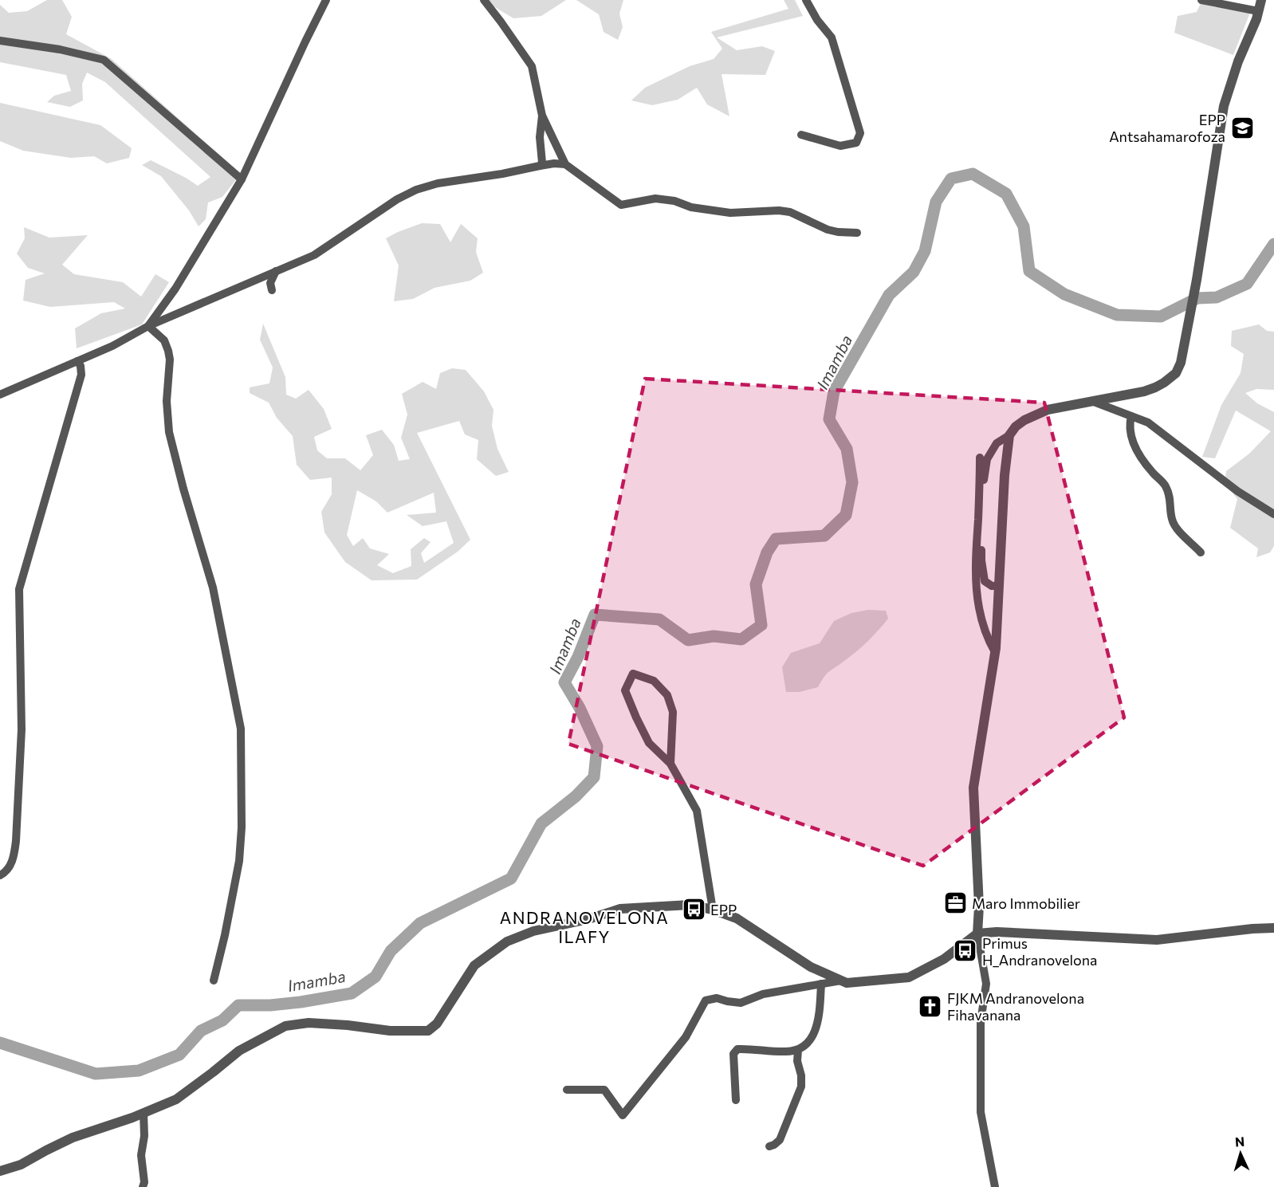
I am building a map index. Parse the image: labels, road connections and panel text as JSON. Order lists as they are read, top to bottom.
{
  "districts": ["ANDRANOVELONA ILAFY"],
  "water": ["Imamba"],
  "places": {
    "school or university": ["EPP Antsahamarofoza"],
    "office": ["Maro Immobilier"],
    "bus stop": ["EPP", "Primus H_Andranovelona"],
    "church": ["FJKM Andranovelona Fihavanana"]
  },
  "north": "top"
}
